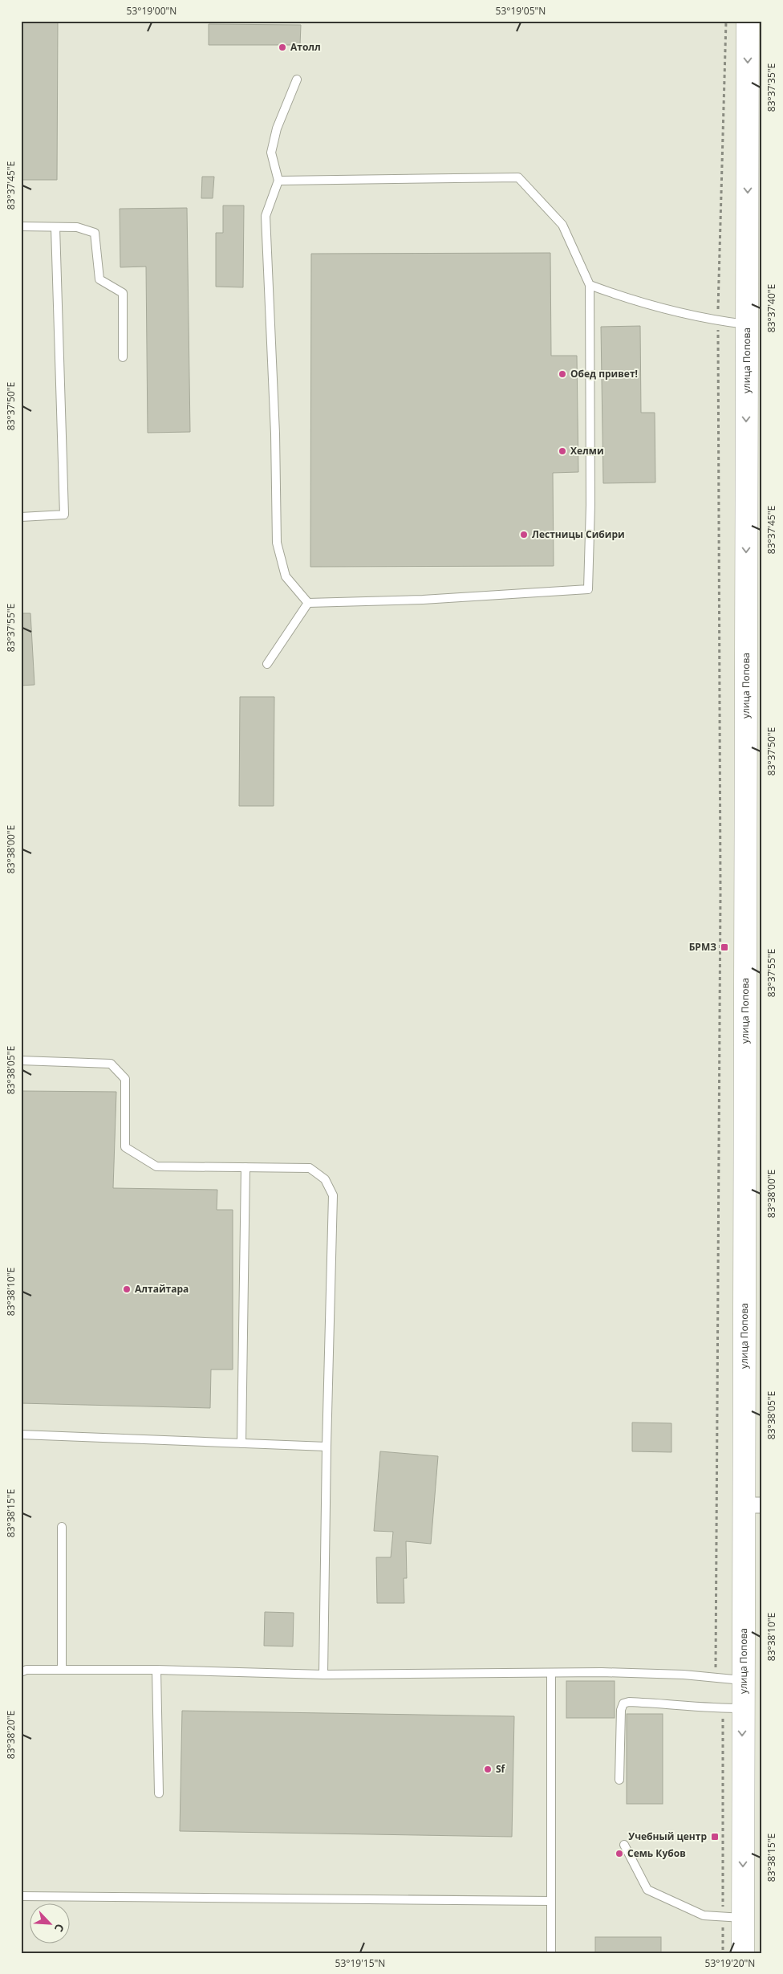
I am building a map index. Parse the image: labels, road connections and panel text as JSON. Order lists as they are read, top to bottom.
{
  "streets": {
    "main road": ["улица Попова"]
  },
  "one_way": ["улица Попова"],
  "places": {
    "other": [
      "Атолл",
      "Обед привет!",
      "Хелми",
      "Лестницы Сибири",
      "Алтайтара",
      "Sf",
      "Семь Кубов"
    ],
    "transit": ["БРМЗ", "Учебный центр"]
  },
  "north": "bottom right",
  "coordinates": [
    "53°19'00\"N",
    "53°19'05\"N",
    "83°37'35\"E",
    "83°37'45\"E",
    "83°37'40\"E",
    "83°37'50\"E",
    "83°37'55\"E",
    "83°38'00\"E",
    "83°38'05\"E",
    "83°38'10\"E",
    "83°38'15\"E",
    "83°38'20\"E",
    "53°19'15\"N",
    "53°19'20\"N"
  ]
}
